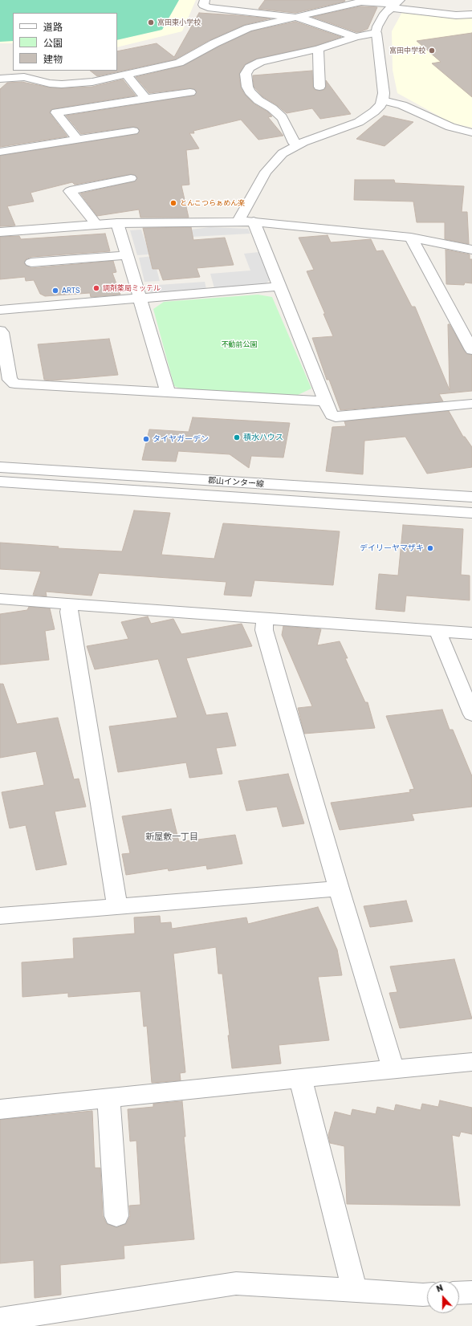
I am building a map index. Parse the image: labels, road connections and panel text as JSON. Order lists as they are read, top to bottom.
{
  "streets": {
    "street": ["郡山インター線"]
  },
  "districts": ["新屋敷一丁目"],
  "parks": ["不動前公園"],
  "places": [
    "富田東小学校",
    "富田中学校",
    "とんこつらぁめん楽",
    "調剤薬局ミッテル",
    "ARTS",
    "積水ハウス",
    "タイヤガーデン",
    "デイリーヤマザキ"
  ],
  "legend": ["道路", "公園", "建物"],
  "north": "top"
}
